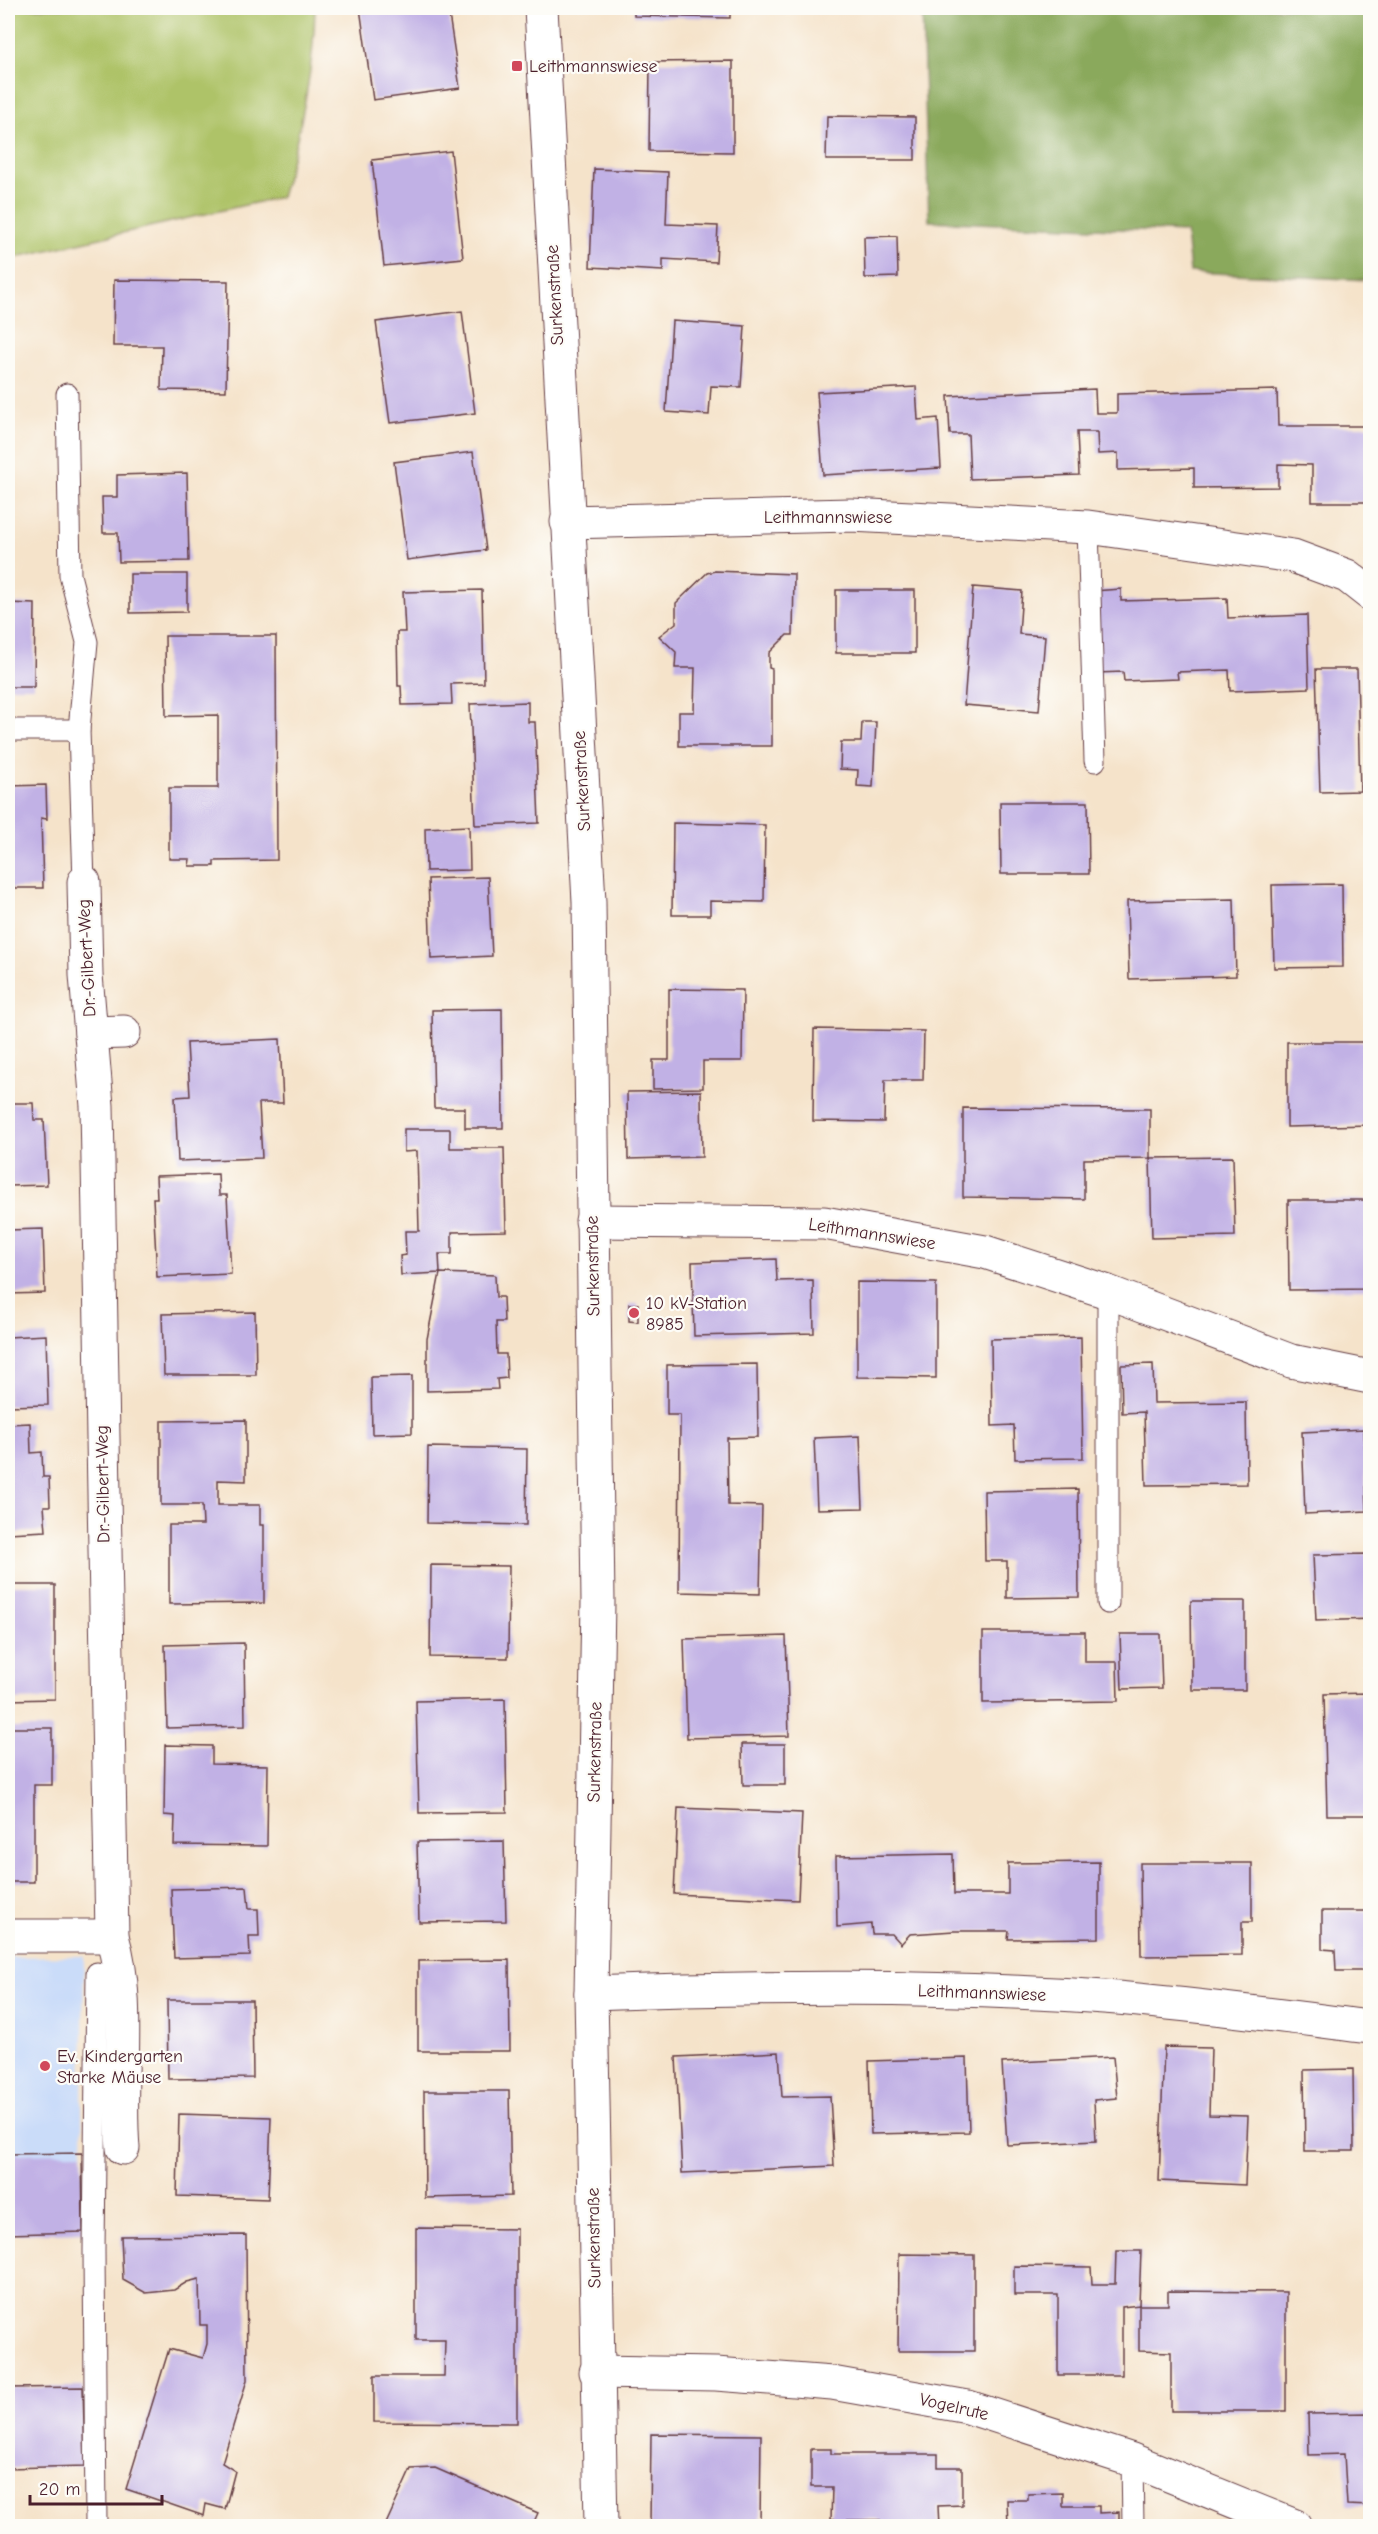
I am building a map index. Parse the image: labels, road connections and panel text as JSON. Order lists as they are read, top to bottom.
{
  "streets": {
    "street": [
      "Surkenstraße",
      "Leithmannswiese",
      "Dr.-Gilbert-Weg",
      "Vogelrute"
    ]
  },
  "crossings": [
    ["Surkenstraße", "Leithmannswiese"],
    ["Surkenstraße", "Vogelrute"]
  ],
  "places": {
    "transit": ["Leithmannswiese"],
    "other": ["10 kV-Station 8985", "Ev. Kindergarten Starke Mäuse"]
  },
  "scale_bar": "20 m"
}
